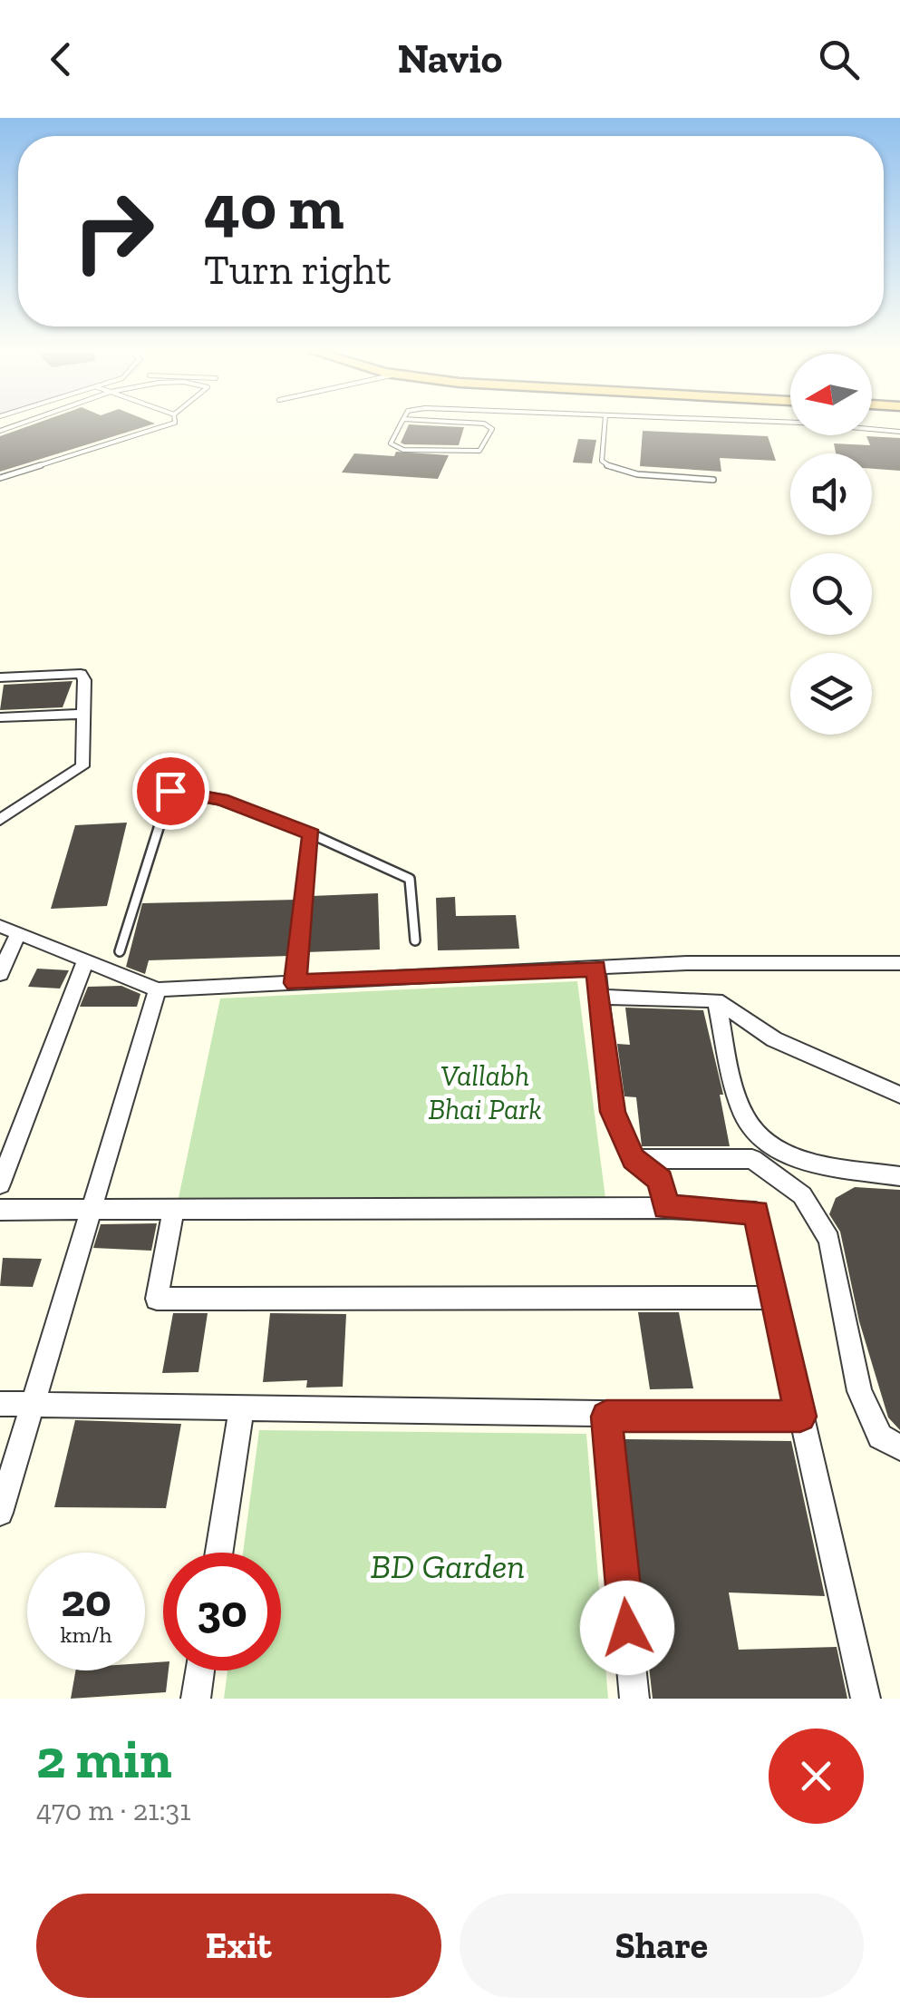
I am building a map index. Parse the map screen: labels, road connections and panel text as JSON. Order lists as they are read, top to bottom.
{
  "parks": ["Vallabh Bhai Park", "BD Garden"],
  "north": "left",
  "page": {
    "header": "Navio",
    "turn": ["40 m", "Turn right"],
    "speed": "20 km/h",
    "limit": "30",
    "heading": ["2 min", "470 m · 21:31"],
    "buttons": ["Exit", "Share"]
  }
}
